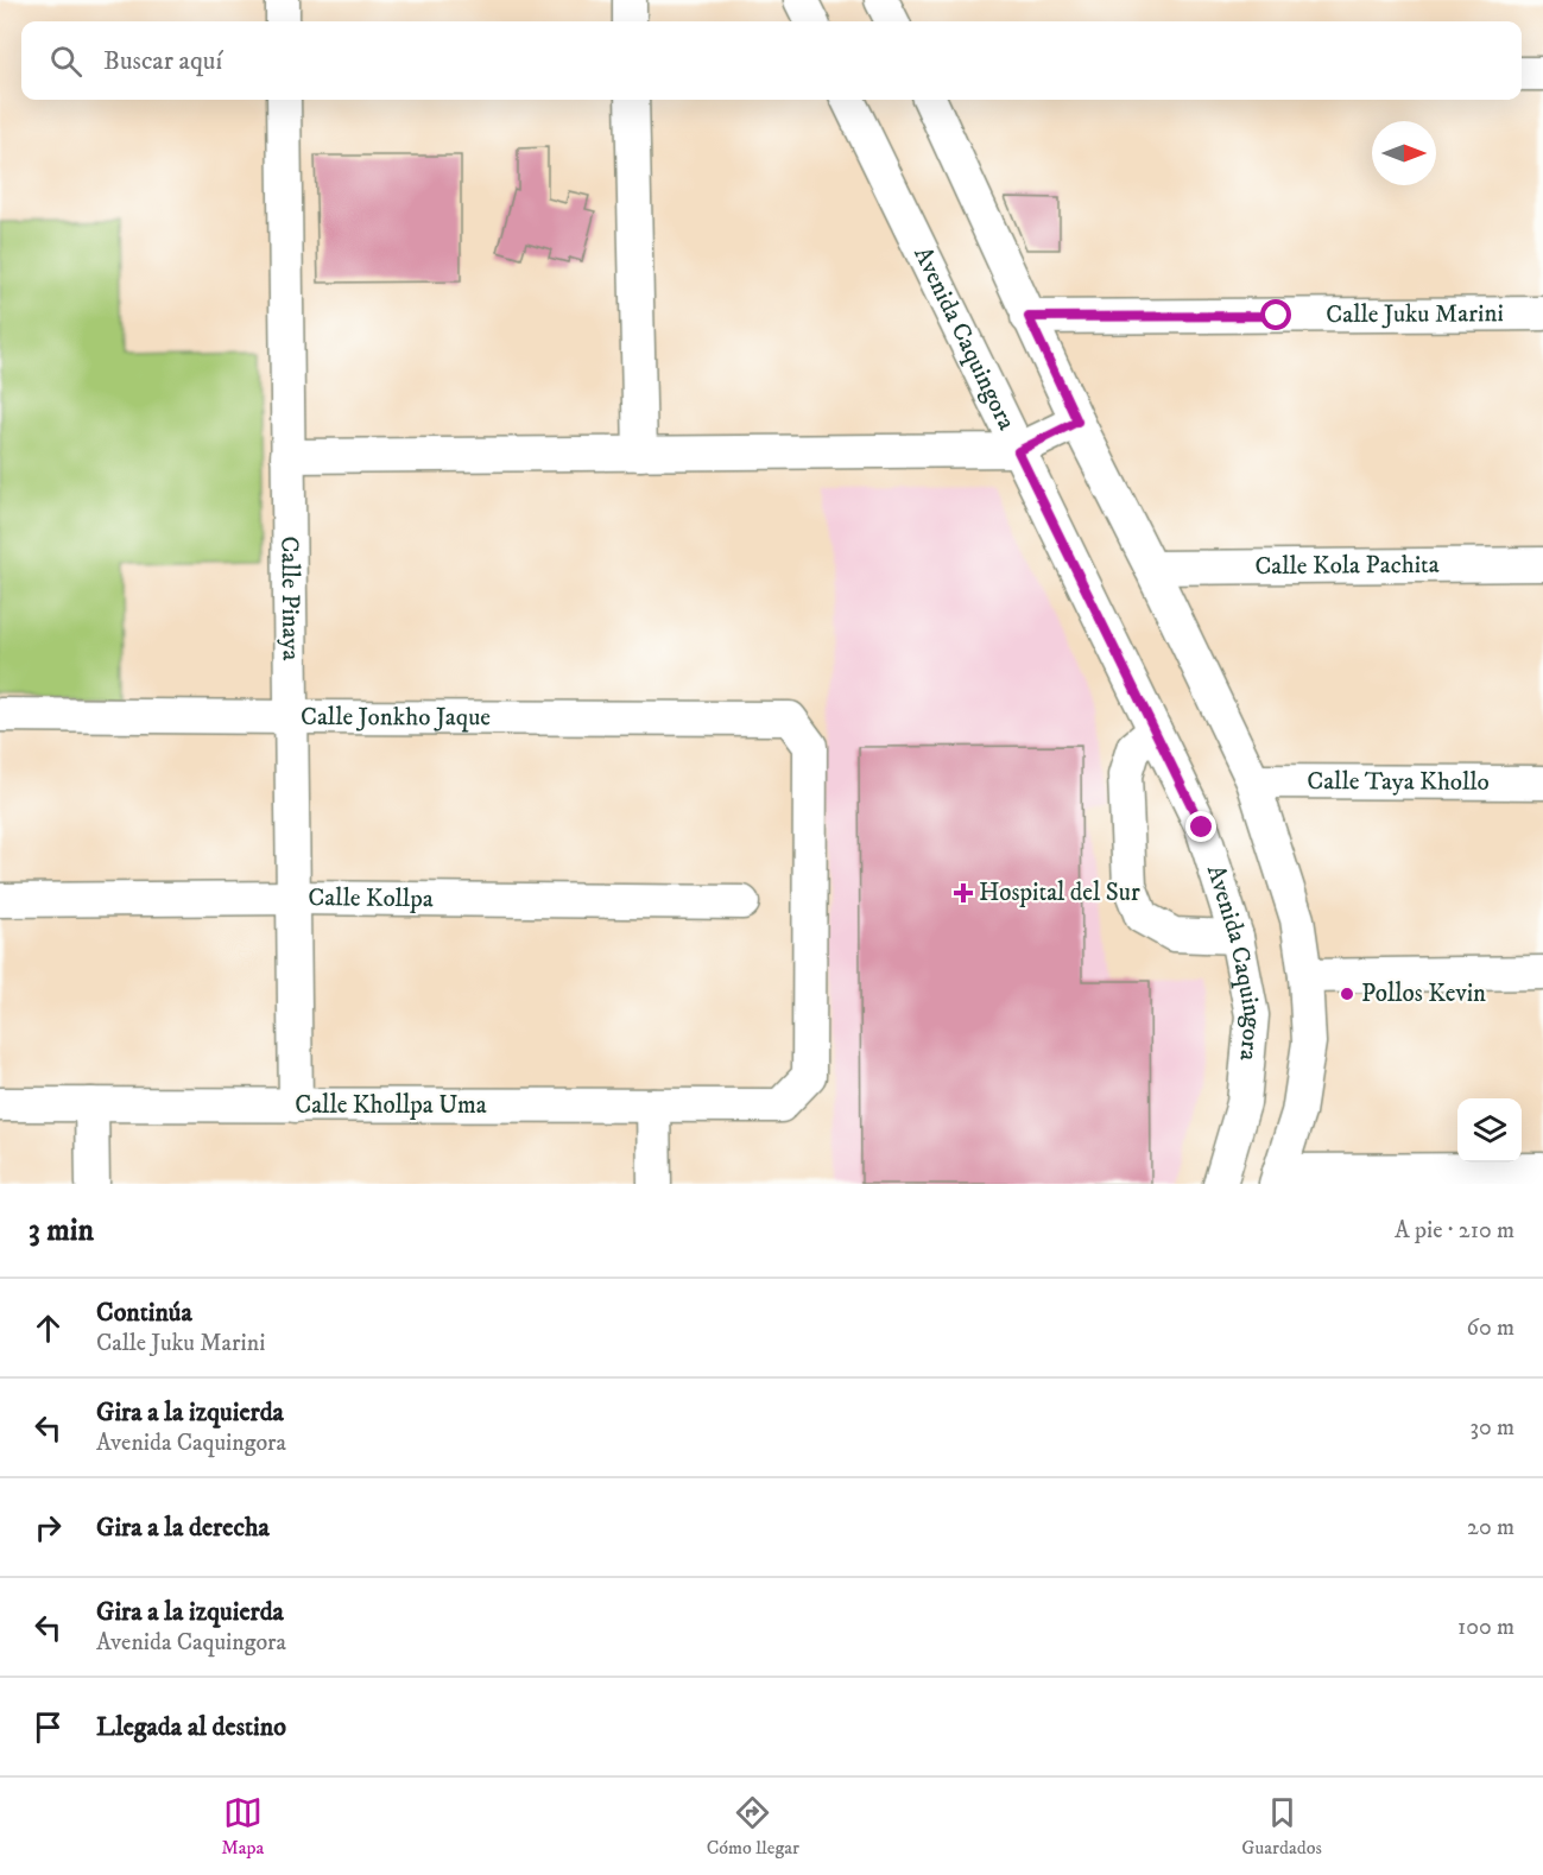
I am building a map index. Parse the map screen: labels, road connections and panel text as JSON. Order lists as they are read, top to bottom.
{
  "streets": {
    "street": [
      "Calle Juku Marini",
      "Avenida Caquingora",
      "Calle Kola Pachita",
      "Calle Pinaya",
      "Calle Jonkho Jaque",
      "Calle Taya Khollo",
      "Calle Kollpa",
      "Calle Khollpa Uma"
    ]
  },
  "crossings": [
    ["Calle Pinaya", "Calle Jonkho Jaque"],
    ["Calle Pinaya", "Calle Kollpa"],
    ["Calle Pinaya", "Calle Khollpa Uma"],
    ["Calle Jonkho Jaque", "Calle Khollpa Uma"]
  ],
  "places": {
    "health": ["Hospital del Sur"],
    "other": ["Pollos Kevin"]
  },
  "north": "right",
  "page": {
    "search": "Buscar aquí",
    "heading": ["3 min", "A pie · 210 m"],
    "list": [
      ["Continúa", "Calle Juku Marini", "60 m"],
      ["Gira a la izquierda", "Avenida Caquingora", "30 m"],
      ["Gira a la derecha", "20 m"],
      ["Gira a la izquierda", "Avenida Caquingora", "100 m"],
      "Llegada al destino"
    ],
    "nav": ["Mapa", "Cómo llegar", "Guardados"]
  }
}
